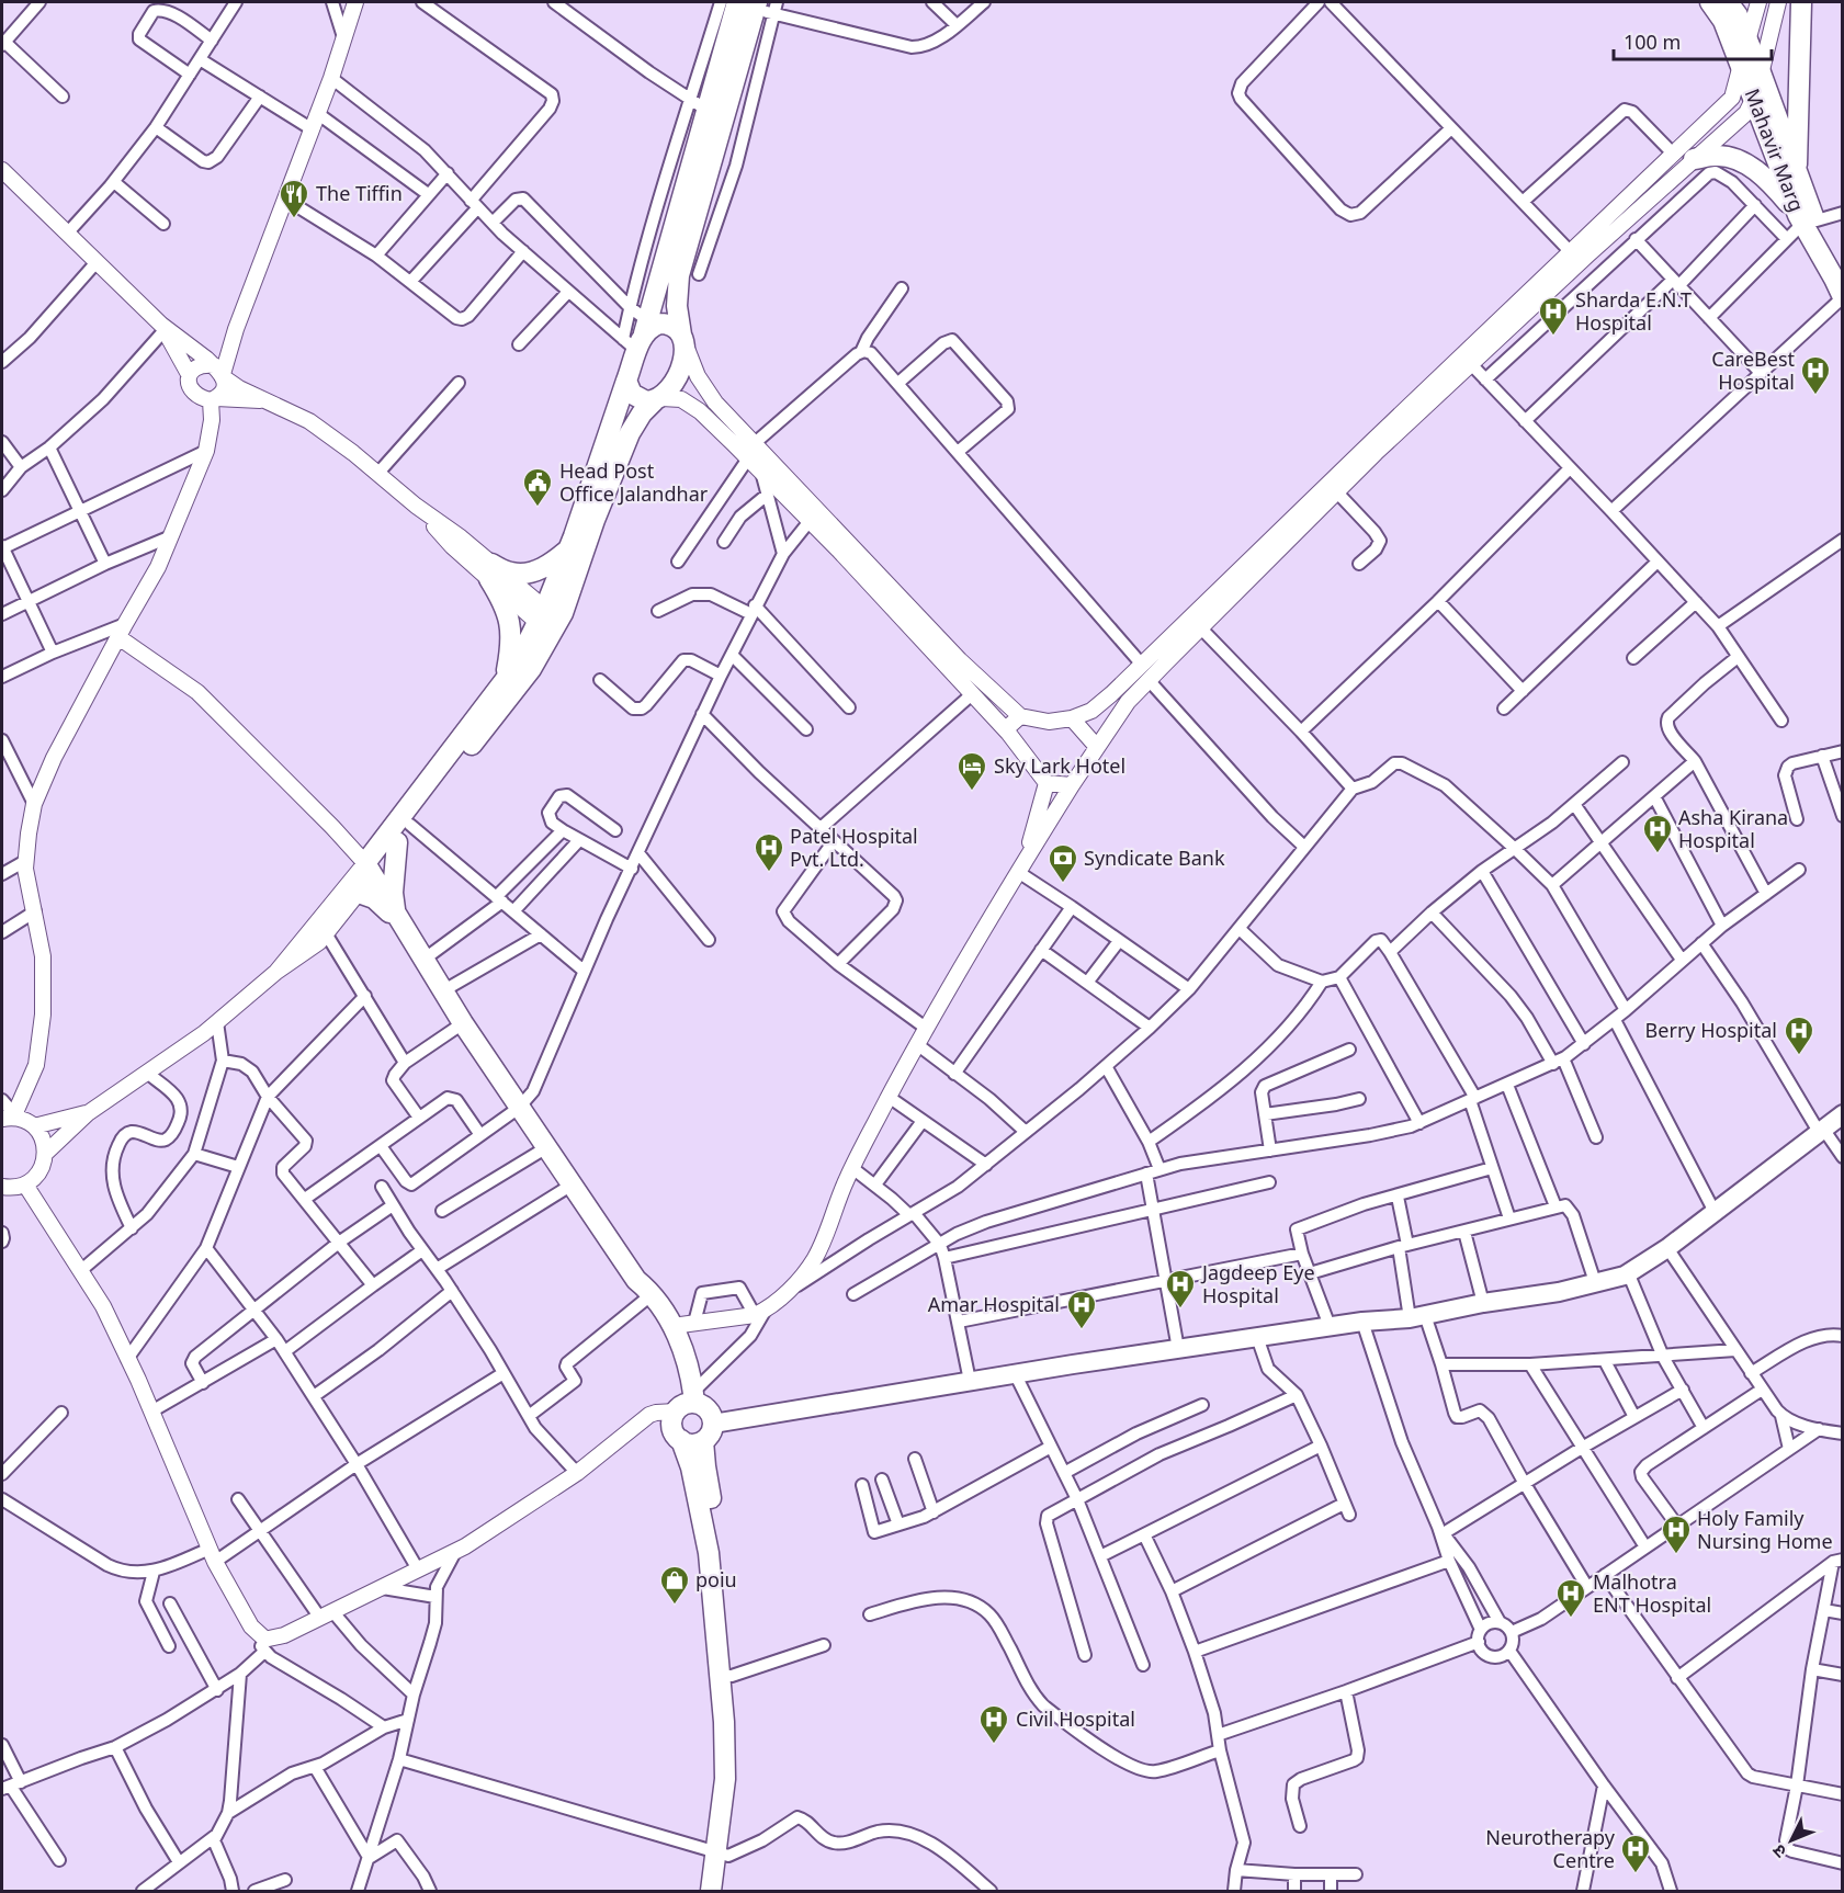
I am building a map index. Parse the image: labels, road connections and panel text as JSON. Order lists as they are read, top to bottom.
{
  "streets": {
    "main road": ["Mahavir Marg"]
  },
  "places": {
    "restaurant": ["The Tiffin"],
    "hospital": [
      "Sharda E.N.T Hospital",
      "CareBest Hospital",
      "Asha Kirana Hospital",
      "Patel Hospital Pvt. Ltd.",
      "Berry Hospital",
      "Jagdeep Eye Hospital",
      "Amar Hospital",
      "Holy Family Nursing Home",
      "Malhotra ENT Hospital",
      "Civil Hospital",
      "Neurotherapy Centre"
    ],
    "public building": ["Head Post Office Jalandhar"],
    "hotel": ["Sky Lark Hotel"],
    "bank": ["Syndicate Bank"],
    "shop": ["poiu"]
  },
  "scale_bar": "100 m",
  "north": "bottom left"
}
